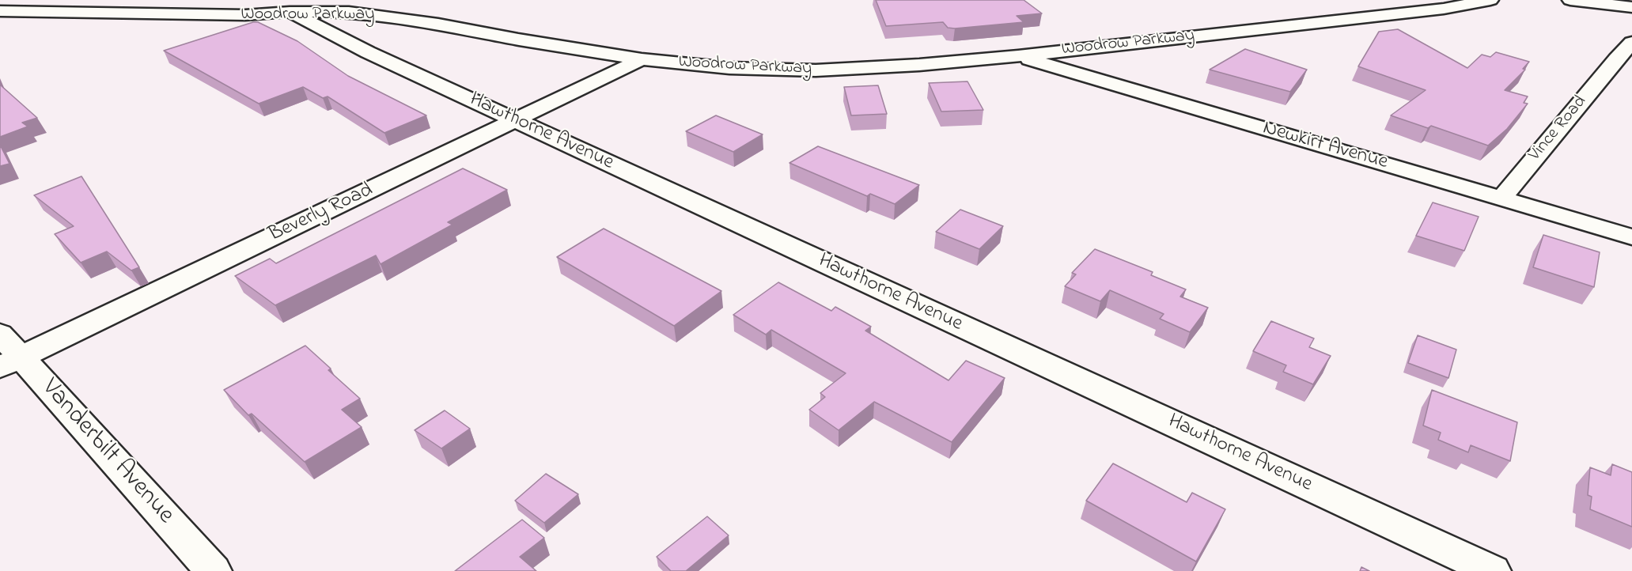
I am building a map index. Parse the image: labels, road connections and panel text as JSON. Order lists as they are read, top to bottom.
{
  "streets": {
    "street": [
      "Woodrow Parkway",
      "Vince Road",
      "Hawthorne Avenue",
      "Newkirt Avenue",
      "Beverly Road",
      "Vanderbilt Avenue"
    ]
  },
  "crossings": [
    ["Woodrow Parkway", "Hawthorne Avenue"],
    ["Woodrow Parkway", "Newkirt Avenue"],
    ["Woodrow Parkway", "Beverly Road"],
    ["Vince Road", "Newkirt Avenue"],
    ["Hawthorne Avenue", "Beverly Road"],
    ["Beverly Road", "Vanderbilt Avenue"]
  ]
}
